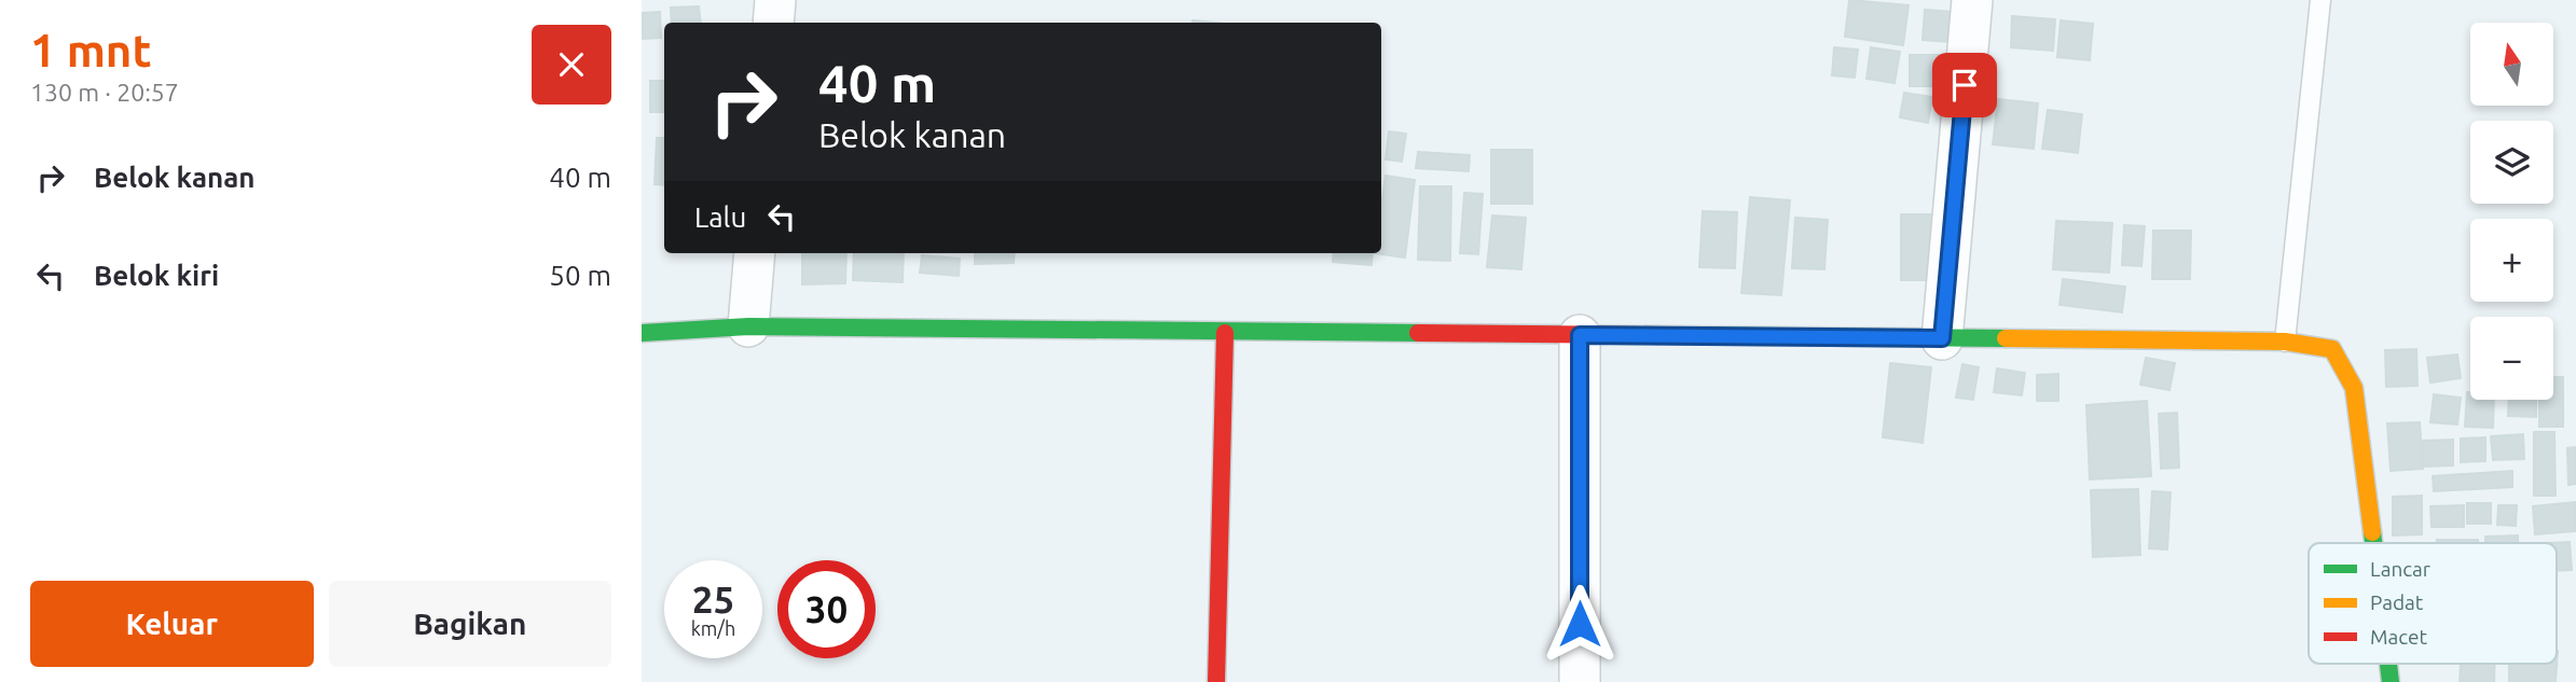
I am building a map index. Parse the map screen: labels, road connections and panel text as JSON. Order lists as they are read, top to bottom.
{
  "legend": ["Lancar", "Padat", "Macet"],
  "north": "top",
  "page": {
    "heading": ["1 mnt", "130 m · 20:57"],
    "map_buttons": ["+", "−"],
    "turn": ["40 m", "Belok kanan"],
    "list": [
      {
        "name": "Belok kanan",
        "value": "40 m"
      },
      {
        "name": "Belok kiri",
        "value": "50 m"
      }
    ],
    "then": "Lalu",
    "speed": "25 km/h",
    "limit": "30",
    "buttons": ["Keluar", "Bagikan"]
  }
}
